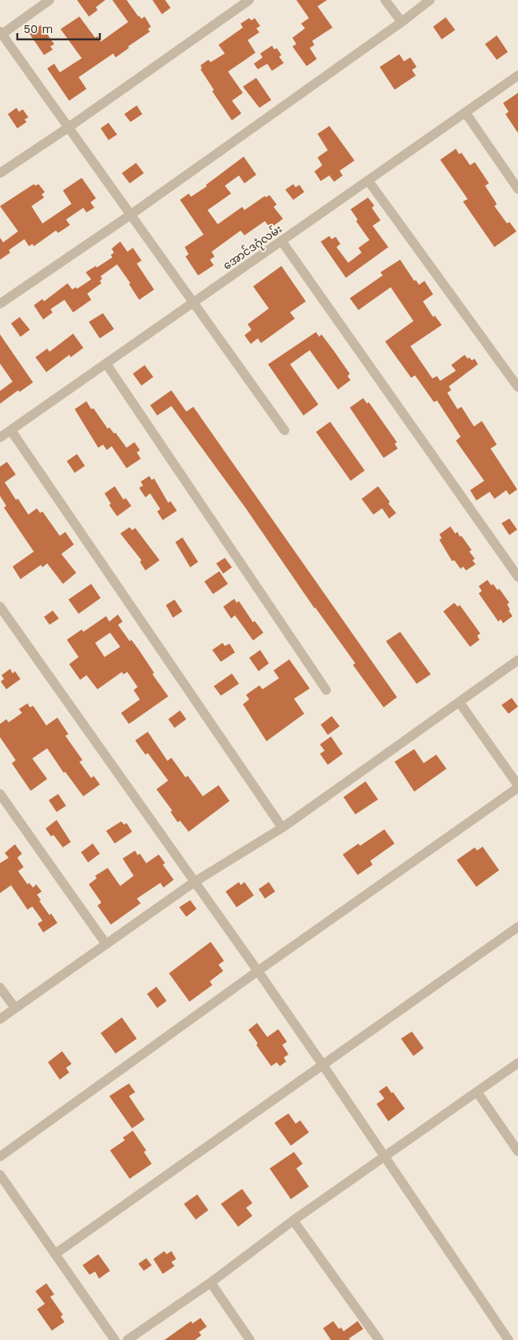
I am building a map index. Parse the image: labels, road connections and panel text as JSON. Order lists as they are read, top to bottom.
{
  "streets": {
    "street": ["အောင်ဒဂုံလမ်း"]
  },
  "scale_bar": "50 m"
}
